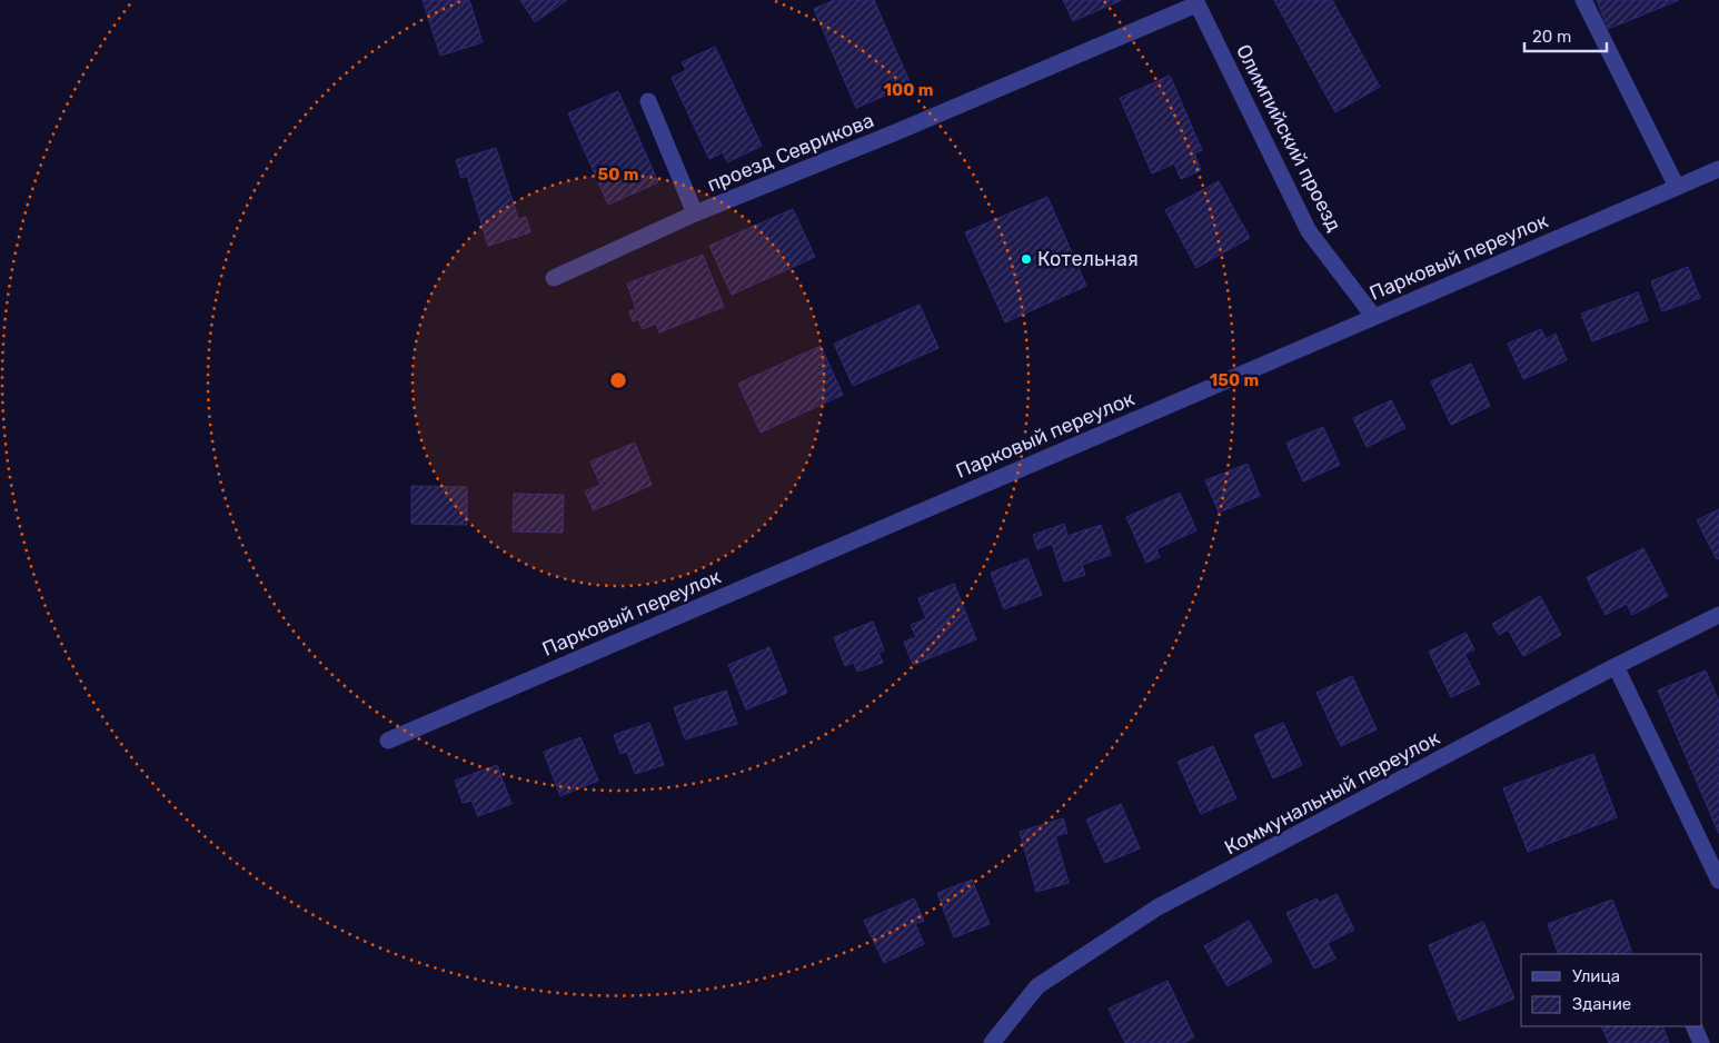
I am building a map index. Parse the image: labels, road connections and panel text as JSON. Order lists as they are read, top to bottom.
{
  "streets": {
    "street": [
      "Олимпийский проезд",
      "проезд Севрикова",
      "Парковый переулок",
      "Коммунальный переулок"
    ]
  },
  "crossings": [
    ["Олимпийский проезд", "проезд Севрикова"],
    ["Олимпийский проезд", "Парковый переулок"]
  ],
  "places": ["Котельная"],
  "legend": ["Улица", "Здание"],
  "scale_bar": "20 m",
  "rings": ["100 m", "50 m", "150 m"]
}
